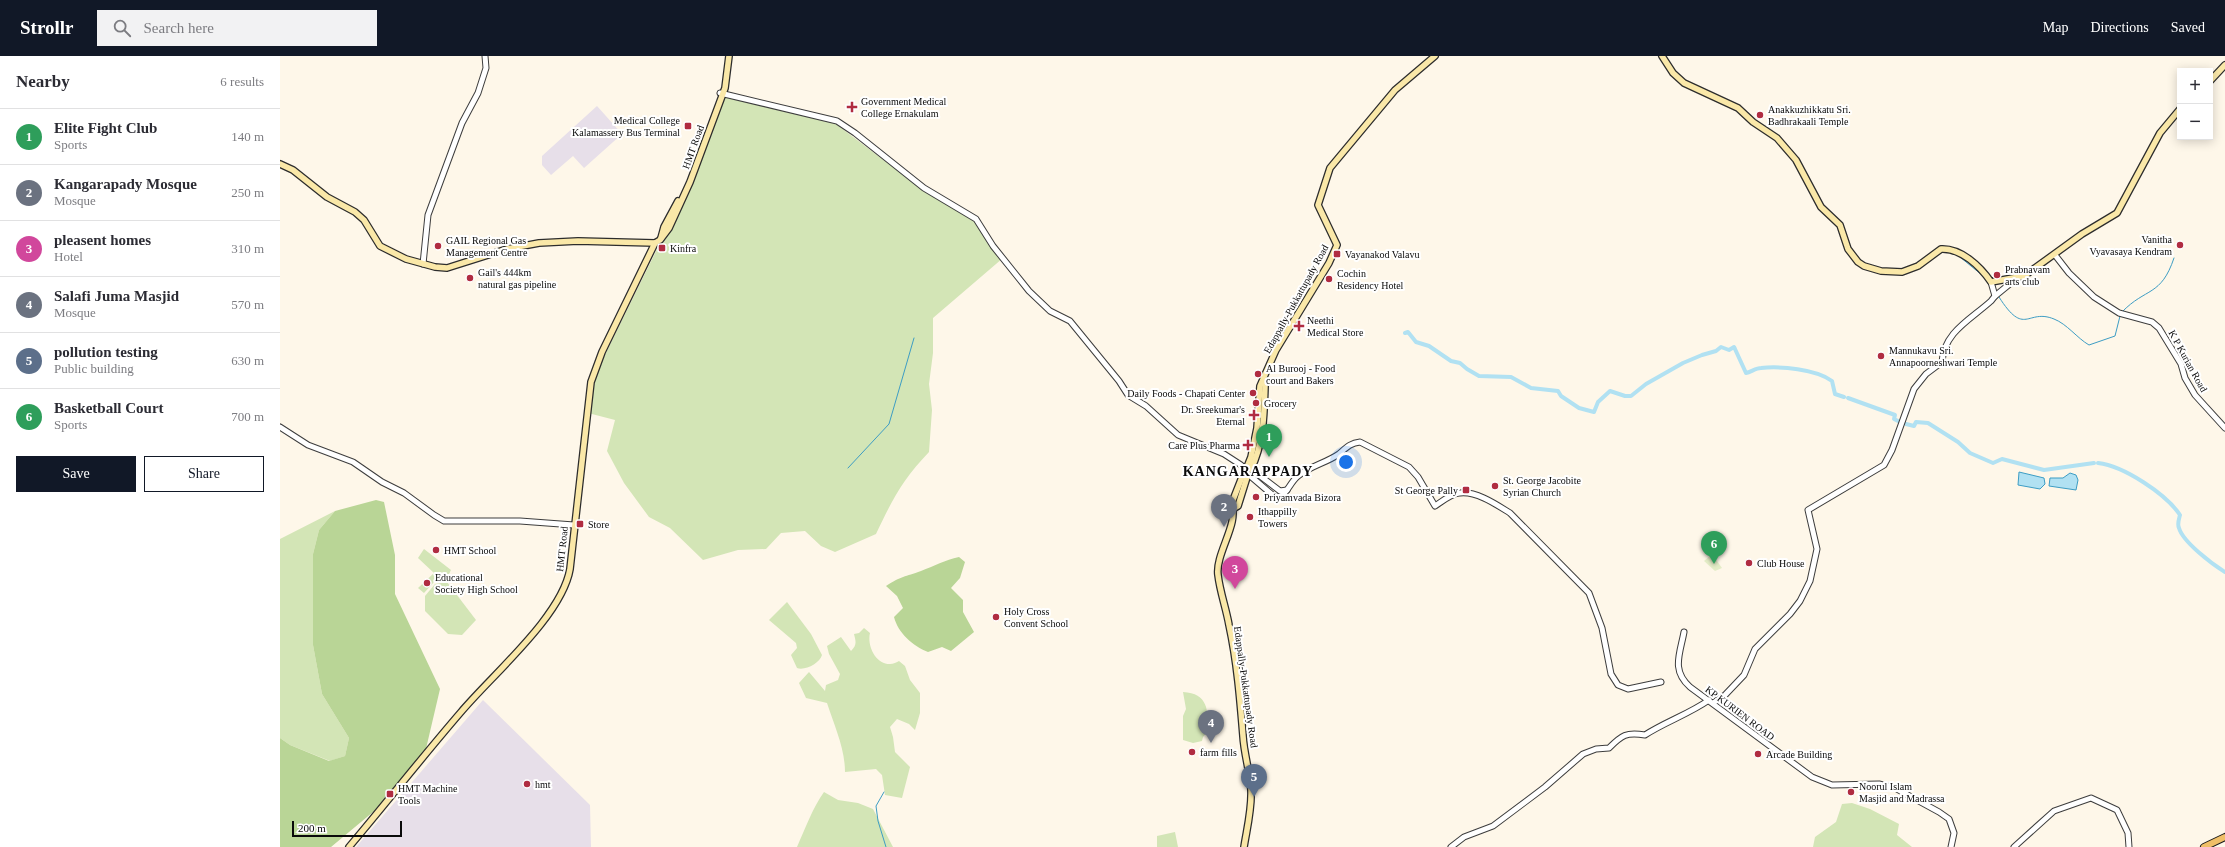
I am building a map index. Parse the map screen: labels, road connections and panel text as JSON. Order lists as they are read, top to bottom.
{
  "streets": {
    "main road": ["HMT Road", "Edappally-Pukkattupady Road"],
    "street": ["K P Kurian Road", "KP KURIEN ROAD"]
  },
  "districts": ["KANGARAPPADY"],
  "places": {
    "health": [
      "Government Medical College Ernakulam",
      "Neethi Medical Store",
      "Dr. Sreekumar's Eternal",
      "Care Plus Pharma"
    ],
    "other": [
      "Anakkuzhikkatu Sri. Badhrakaali Temple",
      "Vanitha Vyavasaya Kendram",
      "GAIL Regional Gas Management Centre",
      "Prabnavam arts club",
      "Gail's 444km natural gas pipeline",
      "Cochin Residency Hotel",
      "Mannukavu Sri. Annapoorneshwari Temple",
      "Al Burooj - Food court and Bakers",
      "Daily Foods - Chapati Center",
      "Grocery",
      "St. George Jacobite Syrian Church",
      "Priyamvada Bizora",
      "Ithappilly Towers",
      "HMT School",
      "Club House",
      "Educational Society High School",
      "Holy Cross Convent School",
      "farm fills",
      "Arcade Building",
      "hmt",
      "Noorul Islam Masjid and Madrassa"
    ],
    "transit": [
      "Medical College Kalamassery Bus Terminal",
      "Kinfra",
      "Vayanakod Valavu",
      "St George Pally",
      "Store",
      "HMT Machine Tools"
    ]
  },
  "scale_bar": "200 m",
  "page": {
    "header": "Strollr",
    "search": "Search here",
    "nav": ["Map", "Directions", "Saved"],
    "heading": ["Nearby", "6 results"],
    "map_buttons": ["+", "−"],
    "list": [
      {
        "mark": "1",
        "name": "Elite Fight Club",
        "note": "Sports",
        "value": "140 m"
      },
      {
        "mark": "2",
        "name": "Kangarapady Mosque",
        "note": "Mosque",
        "value": "250 m"
      },
      {
        "mark": "3",
        "name": "pleasent homes",
        "note": "Hotel",
        "value": "310 m"
      },
      {
        "mark": "4",
        "name": "Salafi Juma Masjid",
        "note": "Mosque",
        "value": "570 m"
      },
      {
        "mark": "5",
        "name": "pollution testing",
        "note": "Public building",
        "value": "630 m"
      },
      {
        "mark": "6",
        "name": "Basketball Court",
        "note": "Sports",
        "value": "700 m"
      }
    ],
    "pins": [
      "1",
      "2",
      "6",
      "3",
      "4",
      "5"
    ],
    "buttons": ["Save", "Share"],
    "scale": "200 m"
  }
}
